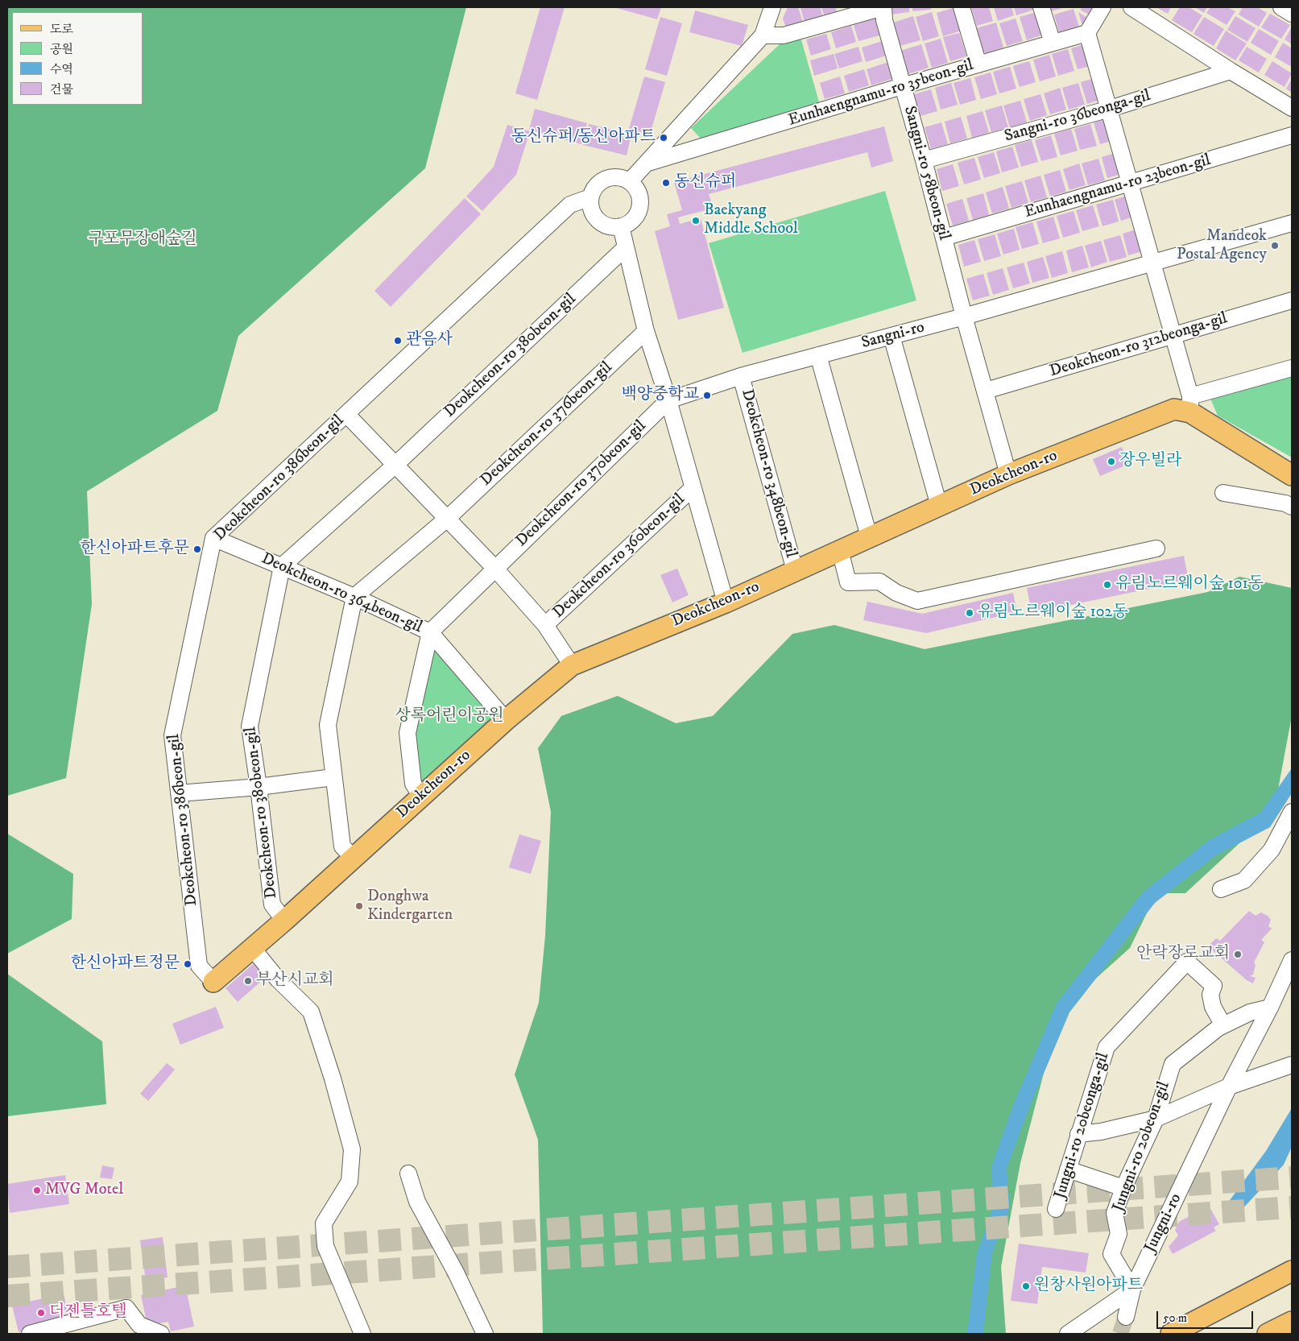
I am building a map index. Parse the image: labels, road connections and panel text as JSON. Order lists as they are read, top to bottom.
{
  "streets": {
    "main road": ["Deokcheon-ro"],
    "street": [
      "Eunhaengnamu-ro 35beon-gil",
      "Sangni-ro 36beonga-gil",
      "Sangni-ro 58beon-gil",
      "Eunhaengnamu-ro 23beon-gil",
      "Sangni-ro",
      "Deokcheon-ro 312beonga-gil",
      "Deokcheon-ro 380beon-gil",
      "Deokcheon-ro 376beon-gil",
      "Deokcheon-ro 348beon-gil",
      "Deokcheon-ro 386beon-gil",
      "Deokcheon-ro 370beon-gil",
      "Deokcheon-ro 360beon-gil",
      "Deokcheon-ro 364beon-gil",
      "Jungni-ro 20beonga-gil",
      "Jungni-ro 20beon-gil",
      "Jungni-ro"
    ]
  },
  "crossings": [
    ["Eunhaengnamu-ro 35beon-gil", "Sangni-ro 58beon-gil"],
    ["Sangni-ro 36beonga-gil", "Sangni-ro 58beon-gil"],
    ["Sangni-ro 58beon-gil", "Eunhaengnamu-ro 23beon-gil"],
    ["Sangni-ro 58beon-gil", "Sangni-ro"],
    ["Sangni-ro 58beon-gil", "Deokcheon-ro 312beonga-gil"],
    ["Sangni-ro 58beon-gil", "Deokcheon-ro"],
    ["Sangni-ro", "Deokcheon-ro 348beon-gil"],
    ["Sangni-ro", "Deokcheon-ro 370beon-gil"],
    ["Deokcheon-ro 380beon-gil", "Deokcheon-ro"],
    ["Deokcheon-ro 380beon-gil", "Deokcheon-ro 364beon-gil"],
    ["Deokcheon-ro 376beon-gil", "Deokcheon-ro 364beon-gil"],
    ["Deokcheon-ro 348beon-gil", "Deokcheon-ro"],
    ["Deokcheon-ro", "Deokcheon-ro 386beon-gil"],
    ["Deokcheon-ro", "Deokcheon-ro 360beon-gil"],
    ["Deokcheon-ro", "Deokcheon-ro 364beon-gil"],
    ["Deokcheon-ro 386beon-gil", "Deokcheon-ro 364beon-gil"],
    ["Deokcheon-ro 370beon-gil", "Deokcheon-ro 360beon-gil"],
    ["Deokcheon-ro 370beon-gil", "Deokcheon-ro 364beon-gil"],
    ["Jungni-ro 20beonga-gil", "Jungni-ro 20beon-gil"],
    ["Jungni-ro 20beon-gil", "Jungni-ro"]
  ],
  "parks": ["구포무장애숲길", "상록어린이공원"],
  "places": [
    "동신슈퍼/동신아파트",
    "동신슈퍼",
    "Baekyang Middle School",
    "Mandeok Postal Agency",
    "관음사",
    "백양중학교",
    "장우빌라",
    "한신아파트후문",
    "유림노르웨이숲 101동",
    "유림노르웨이숲 102동",
    "Donghwa Kindergarten",
    "안락장로교회",
    "한신아파트정문",
    "부산시교회",
    "MVG Motel",
    "원창사원아파트",
    "더젠틀호텔"
  ],
  "legend": [
    "도로",
    "공원",
    "수역",
    "건물"
  ],
  "scale_bar": "50 m"
}
